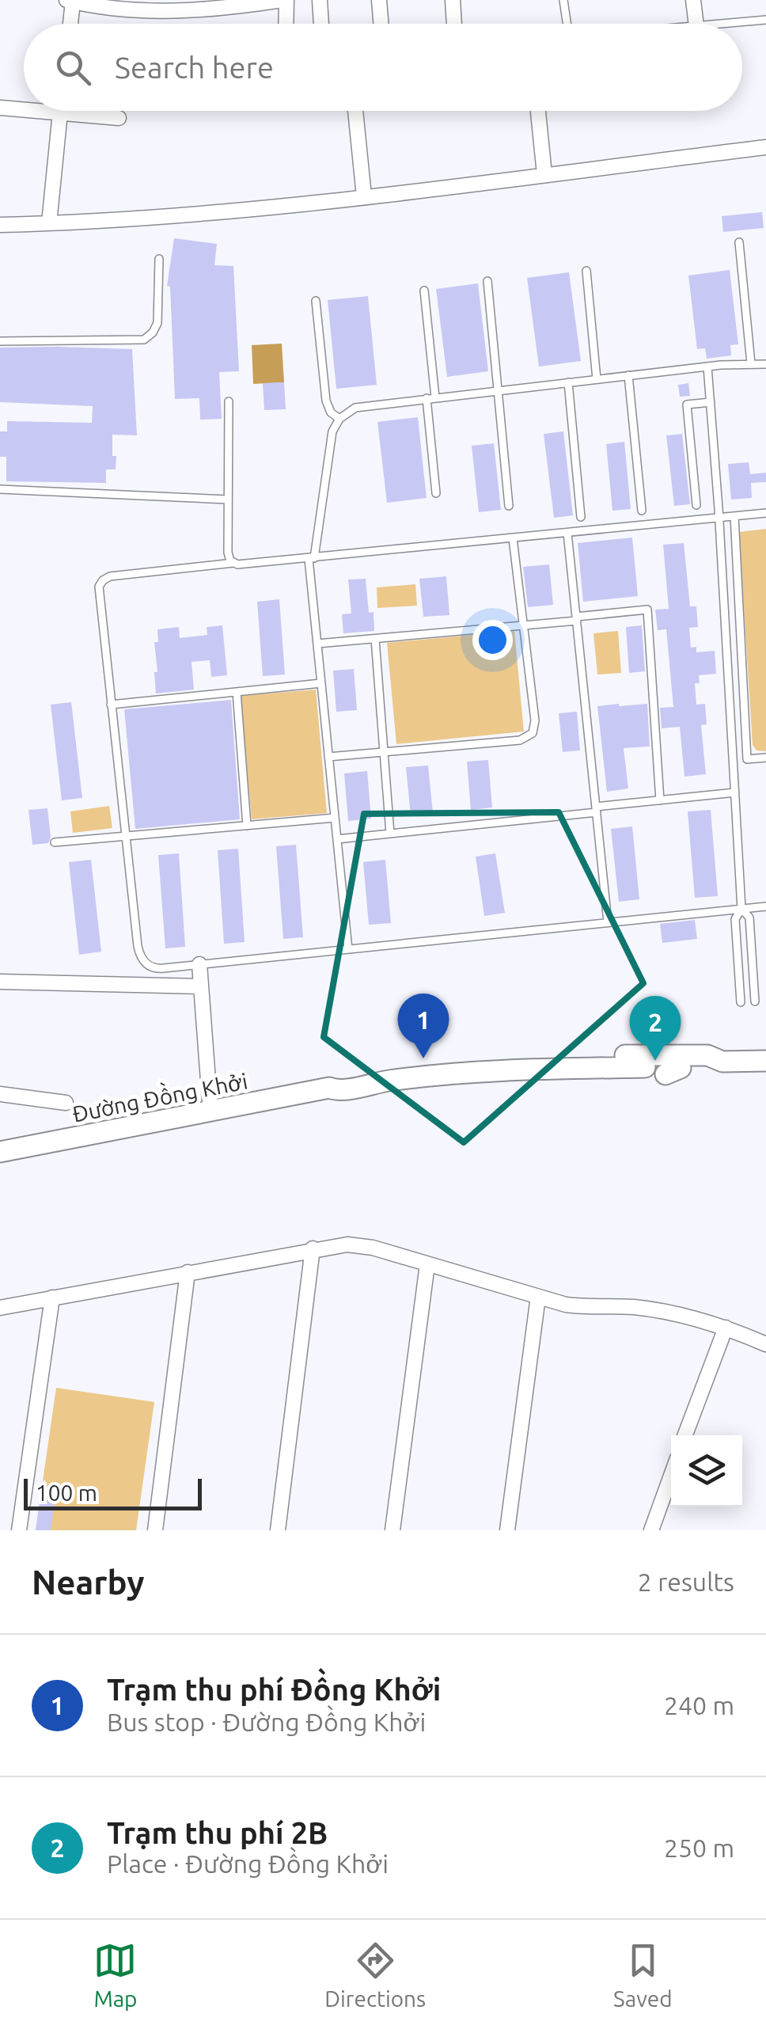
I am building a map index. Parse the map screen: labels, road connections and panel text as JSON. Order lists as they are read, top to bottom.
{
  "streets": {
    "main road": ["Đường Đồng Khởi"]
  },
  "scale_bar": "100 m",
  "page": {
    "search": "Search here",
    "pins": ["1", "2"],
    "scale": "100 m",
    "heading": ["Nearby", "2 results"],
    "list": [
      {
        "mark": "1",
        "name": "Trạm thu phí Đồng Khởi",
        "note": "Bus stop · Đường Đồng Khởi",
        "value": "240 m"
      },
      {
        "mark": "2",
        "name": "Trạm thu phí 2B",
        "note": "Place · Đường Đồng Khởi",
        "value": "250 m"
      }
    ],
    "nav": ["Map", "Directions", "Saved"]
  }
}
